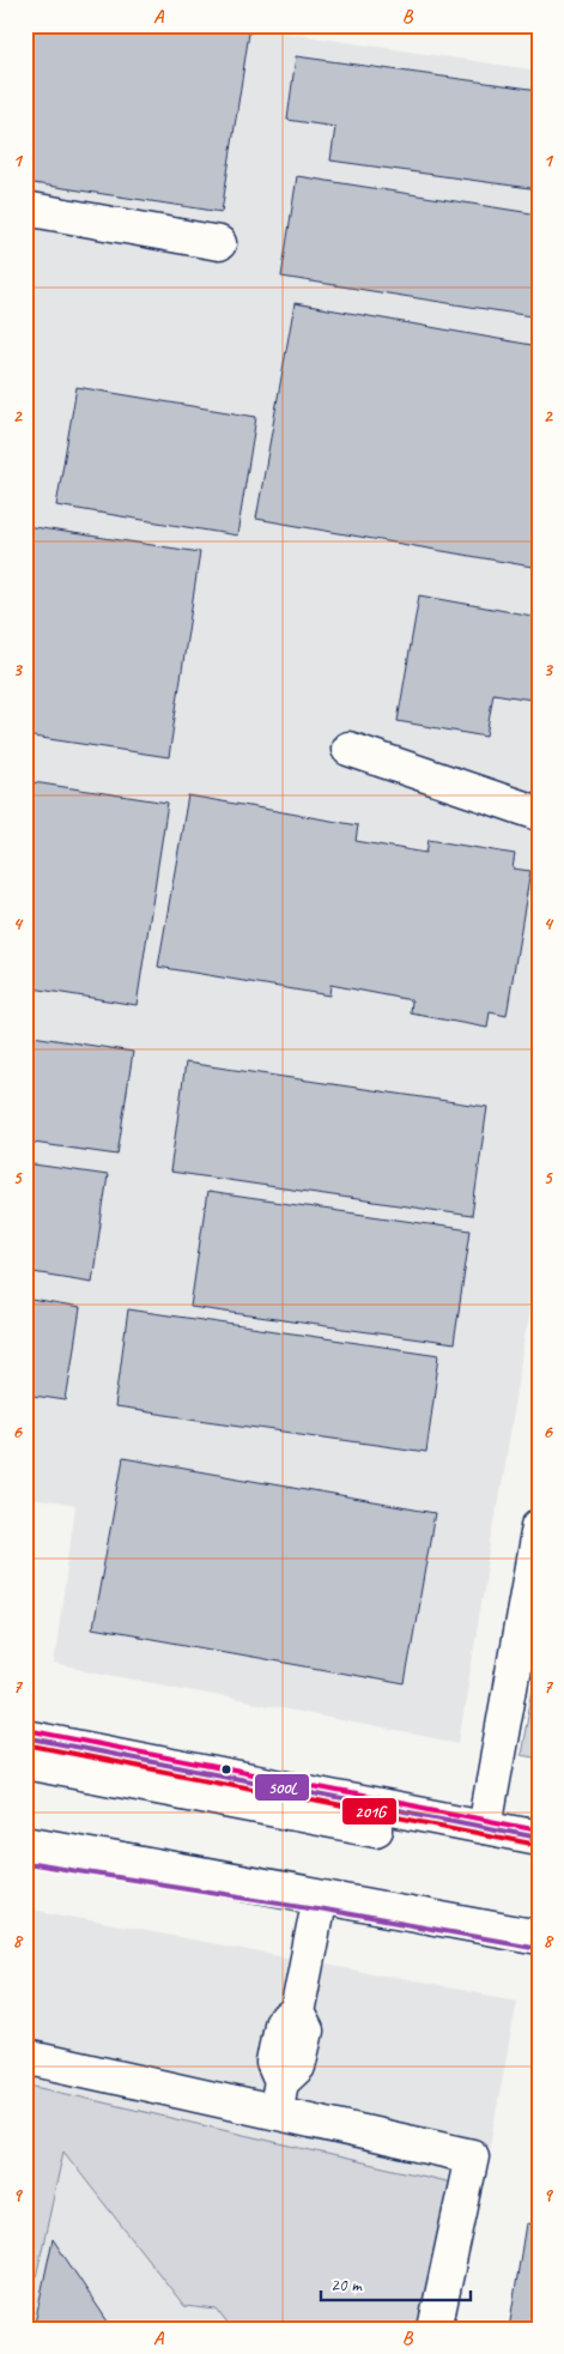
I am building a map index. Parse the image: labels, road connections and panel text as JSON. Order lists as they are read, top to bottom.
{
  "lines": ["transit line 500L", "transit line 201G"],
  "scale_bar": "20 m",
  "grid": {
    "columns": ["A", "B"],
    "rows": [
      "1",
      "2",
      "3",
      "4",
      "5",
      "6",
      "7",
      "8",
      "9"
    ]
  }
}
